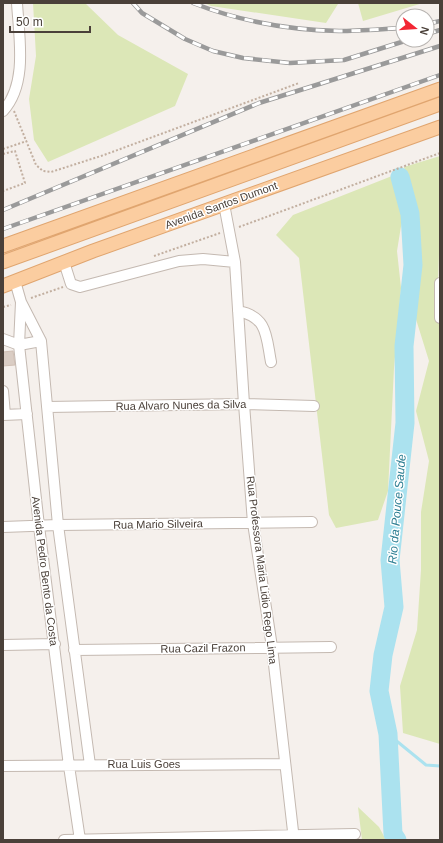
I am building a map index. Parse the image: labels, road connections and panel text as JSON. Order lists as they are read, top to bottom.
{
  "streets": {
    "main road": ["Avenida Santos Dumont"],
    "street": [
      "Rua Alvaro Nunes da Silva",
      "Rua Mario Silveira",
      "Rua Professora Maria Lidio Rego Lima",
      "Avenida Pedro Bento da Costa",
      "Rua Cazil Frazon",
      "Rua Luis Goes"
    ]
  },
  "crossings": [
    ["Avenida Santos Dumont", "Rua Professora Maria Lidio Rego Lima"],
    ["Avenida Santos Dumont", "Avenida Pedro Bento da Costa"],
    ["Rua Alvaro Nunes da Silva", "Rua Professora Maria Lidio Rego Lima"],
    ["Rua Alvaro Nunes da Silva", "Avenida Pedro Bento da Costa"],
    ["Rua Mario Silveira", "Rua Professora Maria Lidio Rego Lima"],
    ["Rua Mario Silveira", "Avenida Pedro Bento da Costa"],
    ["Rua Professora Maria Lidio Rego Lima", "Rua Cazil Frazon"],
    ["Rua Professora Maria Lidio Rego Lima", "Rua Luis Goes"],
    ["Avenida Pedro Bento da Costa", "Rua Cazil Frazon"],
    ["Avenida Pedro Bento da Costa", "Rua Luis Goes"]
  ],
  "water": ["Rio da Pouce Saude"],
  "scale_bar": "50 m",
  "north": "right"
}
